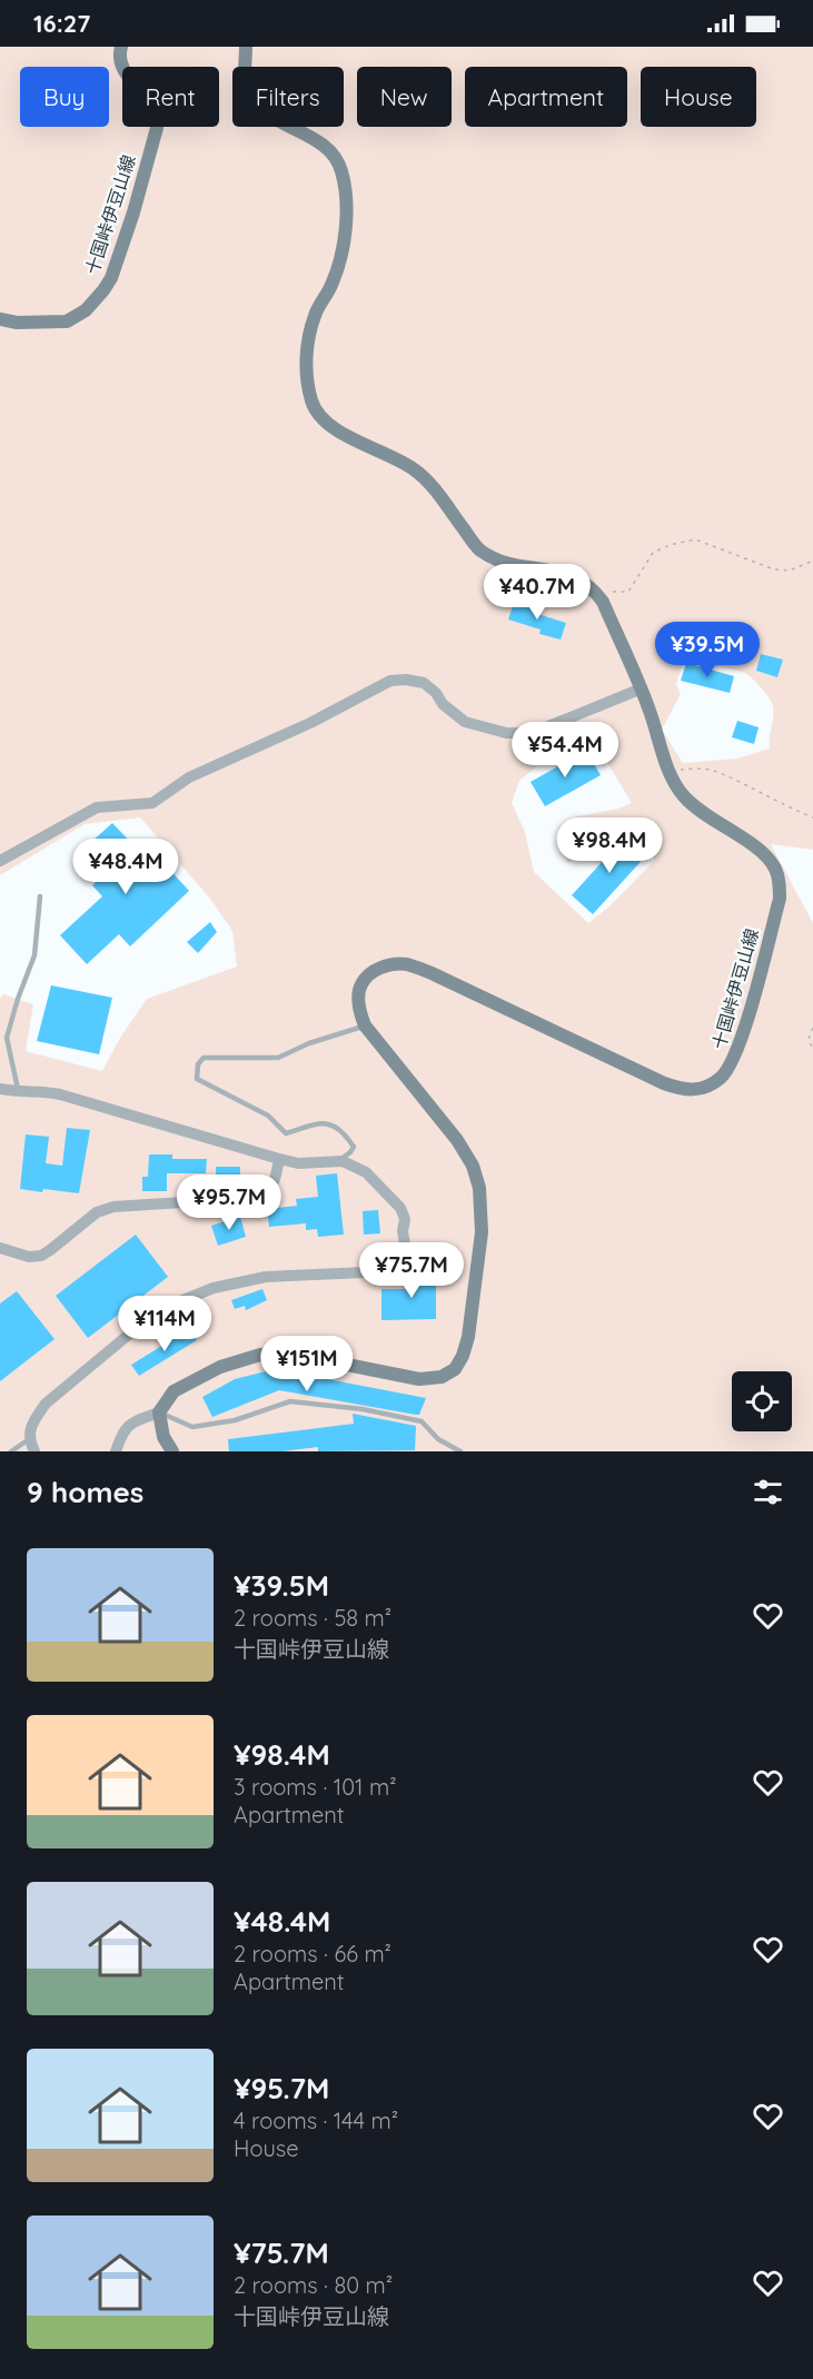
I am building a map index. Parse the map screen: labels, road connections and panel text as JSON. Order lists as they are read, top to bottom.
{
  "streets": {
    "main road": ["十国峠伊豆山線"]
  },
  "page": {
    "status": "16:27",
    "chip": [
      "Buy",
      "Rent",
      "Filters",
      "New",
      "Apartment",
      "House"
    ],
    "price": [
      "¥40.7M",
      "¥39.5M",
      "¥54.4M",
      "¥98.4M",
      "¥48.4M",
      "¥95.7M",
      "¥75.7M",
      "¥114M",
      "¥151M"
    ],
    "heading": "9 homes",
    "list": [
      {
        "name": "¥39.5M",
        "note": "2 rooms · 58 m² · 十国峠伊豆山線"
      },
      {
        "name": "¥98.4M",
        "note": "3 rooms · 101 m² · Apartment"
      },
      {
        "name": "¥48.4M",
        "note": "2 rooms · 66 m² · Apartment"
      },
      {
        "name": "¥95.7M",
        "note": "4 rooms · 144 m² · House"
      },
      {
        "name": "¥75.7M",
        "note": "2 rooms · 80 m² · 十国峠伊豆山線"
      }
    ]
  }
}
